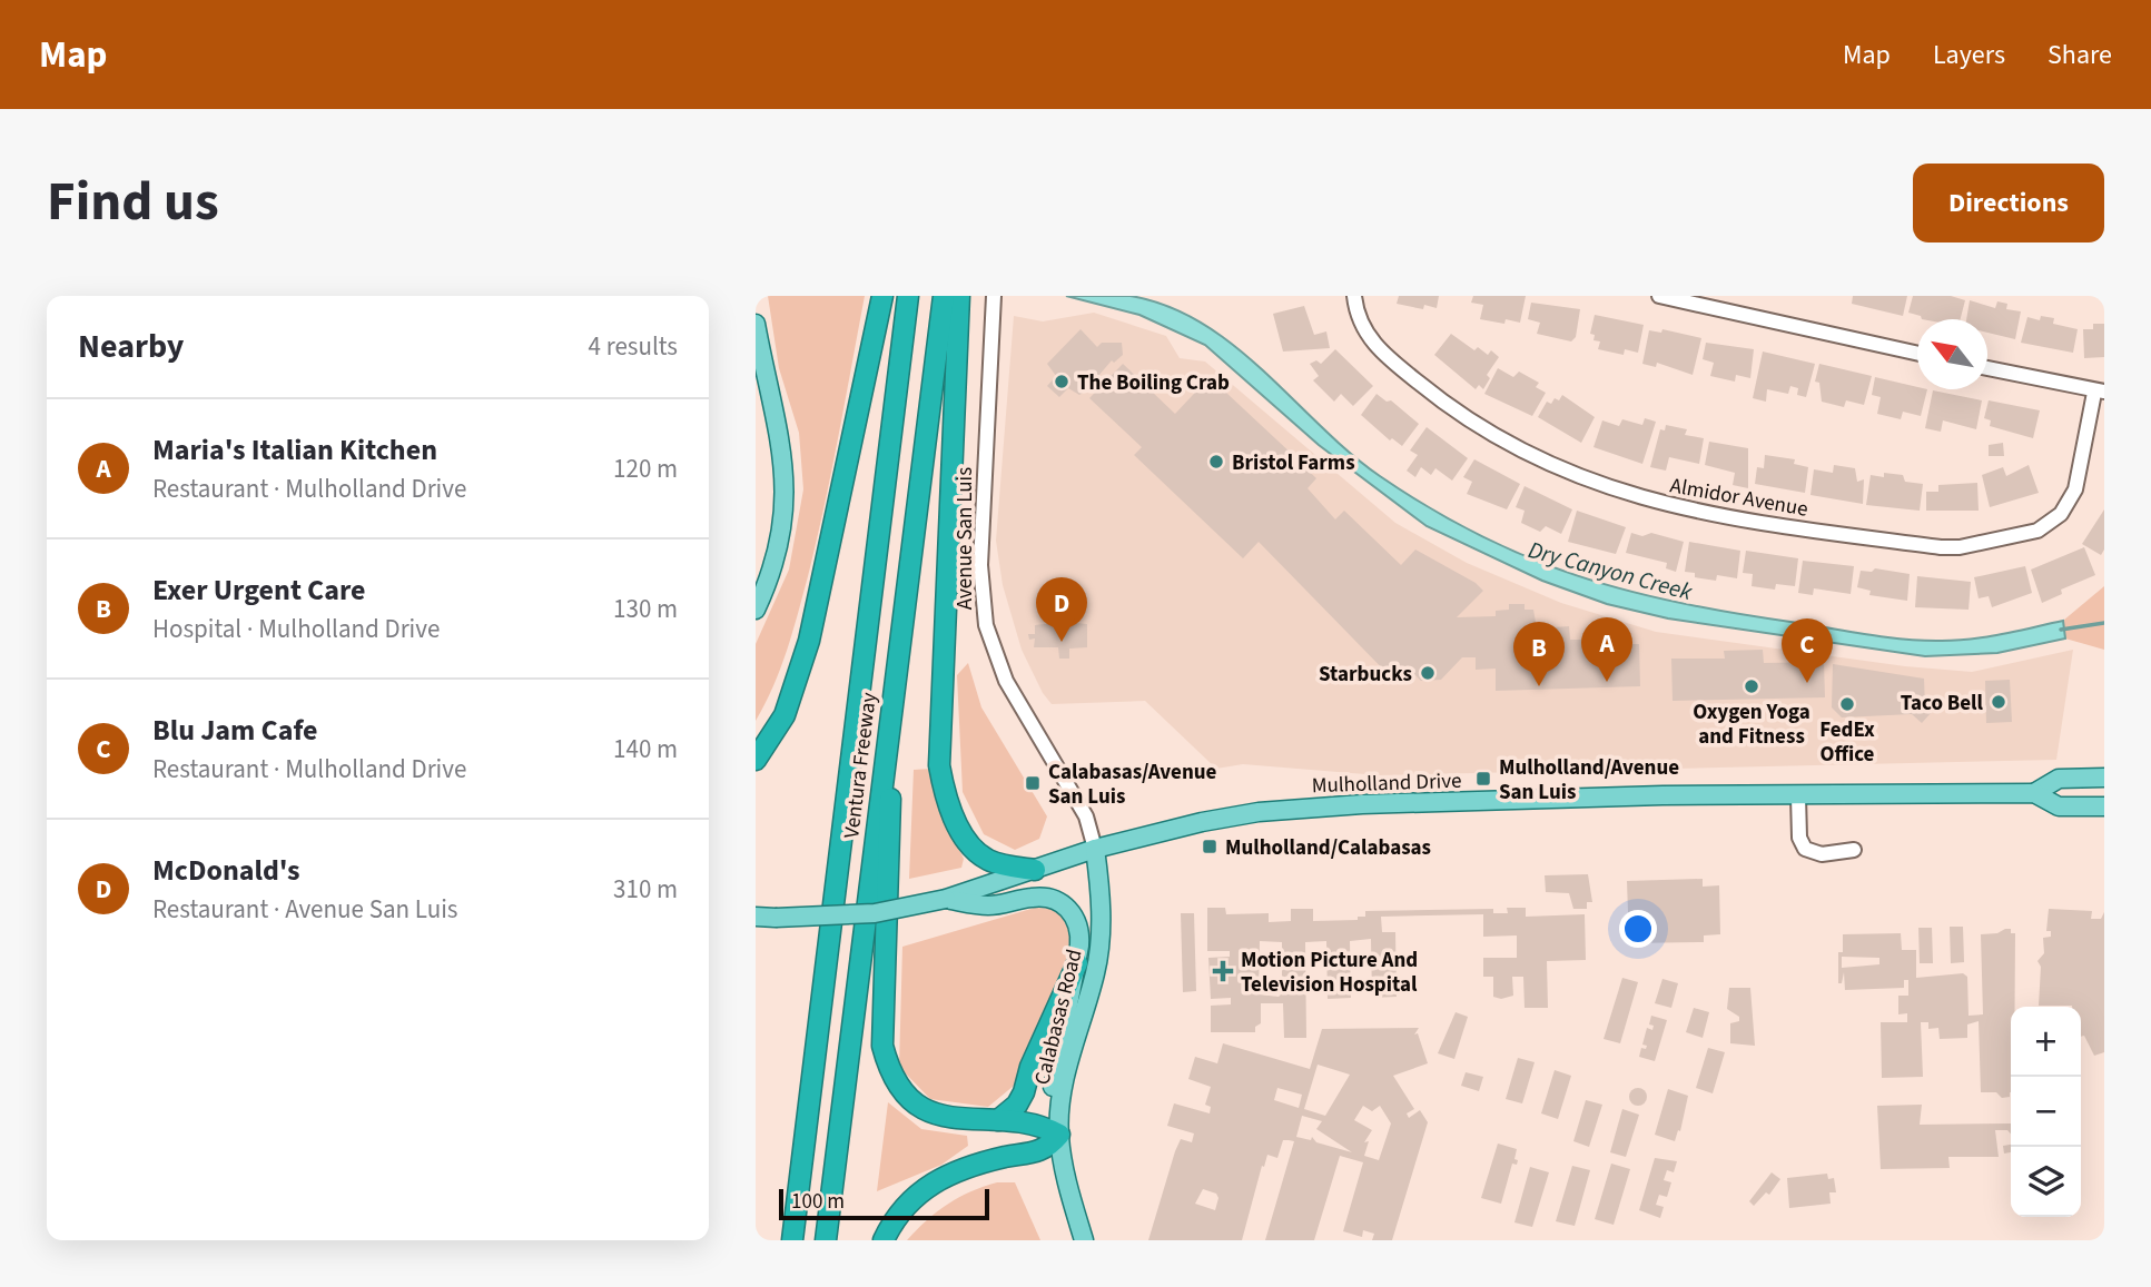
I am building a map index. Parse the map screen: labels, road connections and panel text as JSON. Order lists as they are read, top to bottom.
{
  "streets": {
    "highway": ["Ventura Freeway"],
    "main road": ["Mulholland Drive", "Calabasas Road"],
    "street": ["Almidor Avenue", "Avenue San Luis"]
  },
  "crossings": [
    ["Avenue San Luis", "Mulholland Drive"],
    ["Avenue San Luis", "Calabasas Road"],
    ["Mulholland Drive", "Calabasas Road"]
  ],
  "water": ["Dry Canyon Creek"],
  "places": {
    "other": [
      "The Boiling Crab",
      "Bristol Farms",
      "Starbucks",
      "Oxygen Yoga and Fitness",
      "Taco Bell",
      "FedEx Office"
    ],
    "transit": ["Mulholland/Avenue San Luis", "Calabasas/Avenue San Luis", "Mulholland/Calabasas"],
    "health": ["Motion Picture And Television Hospital"]
  },
  "scale_bar": "100 m",
  "north": "top left",
  "page": {
    "header": "Map",
    "nav": ["Map", "Layers", "Share"],
    "title": "Find us",
    "buttons": "Directions",
    "heading": ["Nearby", "4 results"],
    "list": [
      {
        "mark": "A",
        "name": "Maria's Italian Kitchen",
        "note": "Restaurant · Mulholland Drive",
        "value": "120 m"
      },
      {
        "mark": "B",
        "name": "Exer Urgent Care",
        "note": "Hospital · Mulholland Drive",
        "value": "130 m"
      },
      {
        "mark": "C",
        "name": "Blu Jam Cafe",
        "note": "Restaurant · Mulholland Drive",
        "value": "140 m"
      },
      {
        "mark": "D",
        "name": "McDonald's",
        "note": "Restaurant · Avenue San Luis",
        "value": "310 m"
      }
    ],
    "pins": [
      "D",
      "A",
      "C",
      "B"
    ],
    "map_buttons": ["+", "−"],
    "scale": "100 m"
  }
}
